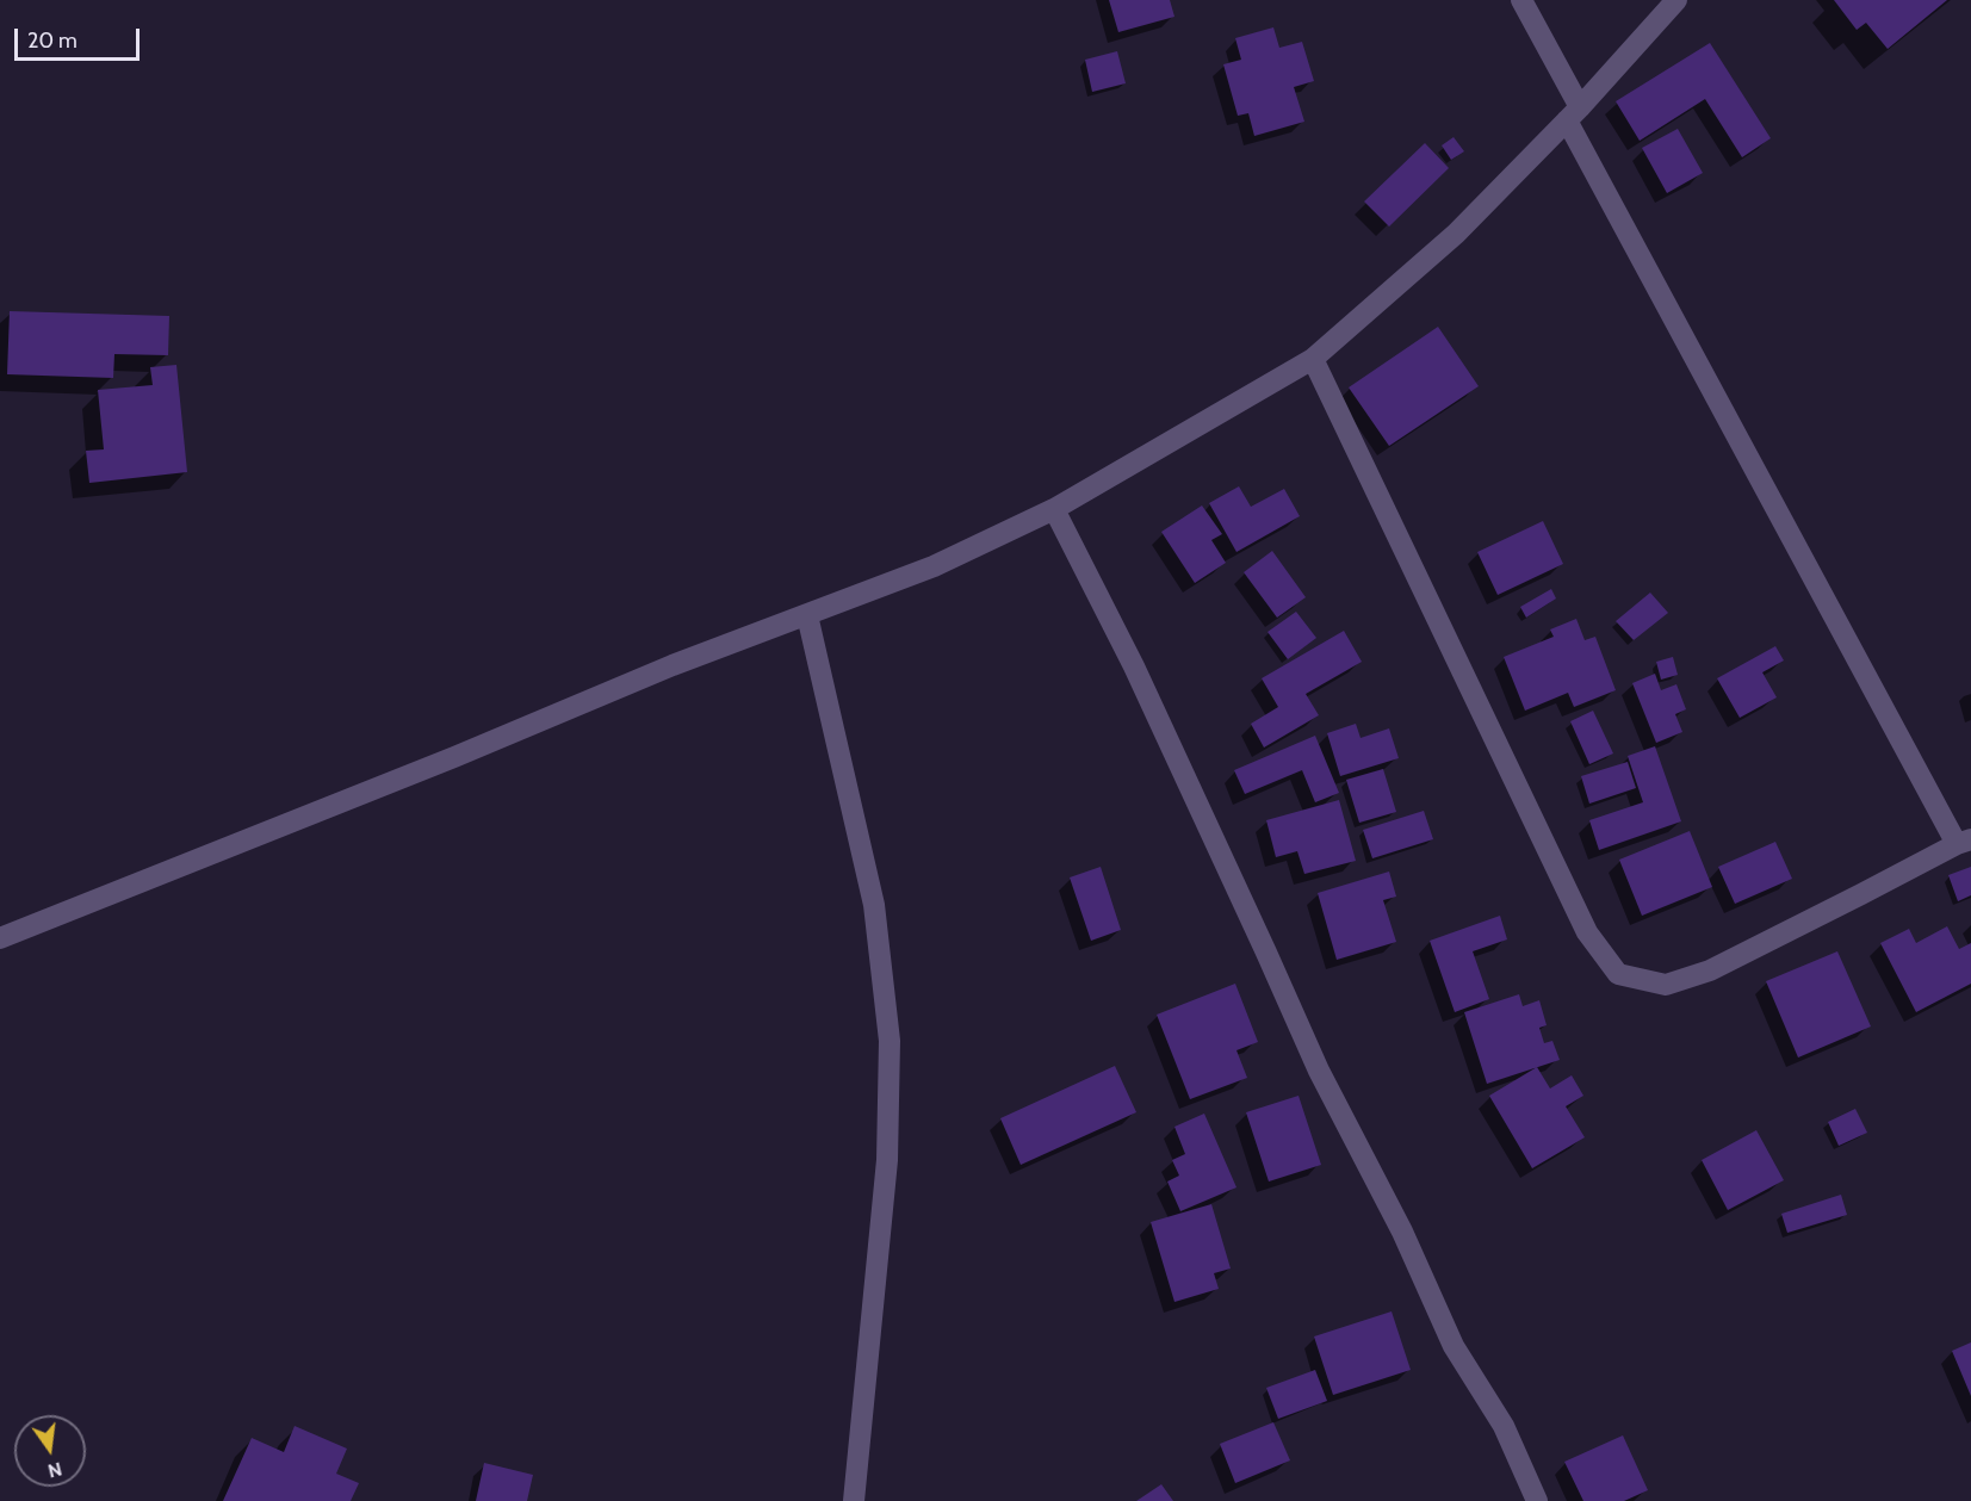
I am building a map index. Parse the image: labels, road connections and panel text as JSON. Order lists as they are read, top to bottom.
{
  "scale_bar": "20 m",
  "north": "bottom"
}
